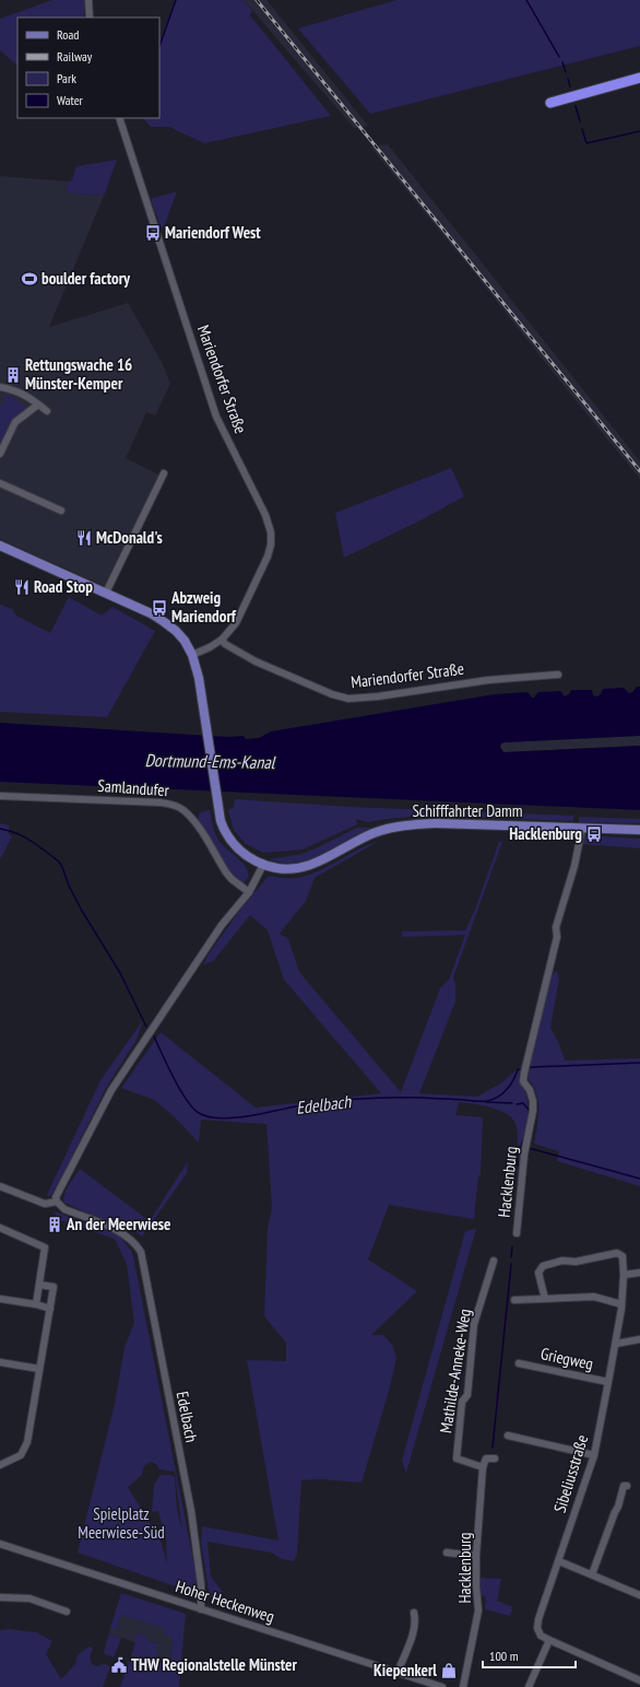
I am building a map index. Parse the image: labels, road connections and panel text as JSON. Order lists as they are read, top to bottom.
{
  "streets": {
    "main road": ["Schifffahrter Damm"],
    "street": [
      "Mariendorfer Straße",
      "Samlandufer",
      "Hacklenburg",
      "Griegweg",
      "Mathilde-Anneke-Weg",
      "Edelbach",
      "Sibeliusstraße",
      "Hoher Heckenweg"
    ]
  },
  "crossings": [
    ["Mariendorfer Straße", "Schifffahrter Damm"],
    ["Schifffahrter Damm", "Hacklenburg"],
    ["Hacklenburg", "Mathilde-Anneke-Weg"],
    ["Griegweg", "Sibeliusstraße"],
    ["Edelbach", "Hoher Heckenweg"]
  ],
  "water": ["Dortmund-Ems-Kanal", "Edelbach"],
  "parks": ["Spielplatz Meerwiese-Süd"],
  "places": {
    "bus stop": ["Mariendorf West", "Abzweig Mariendorf", "Hacklenburg"],
    "sports": ["boulder factory"],
    "building": ["Rettungswache 16 Münster-Kemper", "An der Meerwiese"],
    "restaurant": ["McDonald's", "Road Stop"],
    "public building": ["THW Regionalstelle Münster"],
    "shop": ["Kiepenkerl"]
  },
  "legend": [
    "Road",
    "Railway",
    "Park",
    "Water"
  ],
  "scale_bar": "100 m"
}
